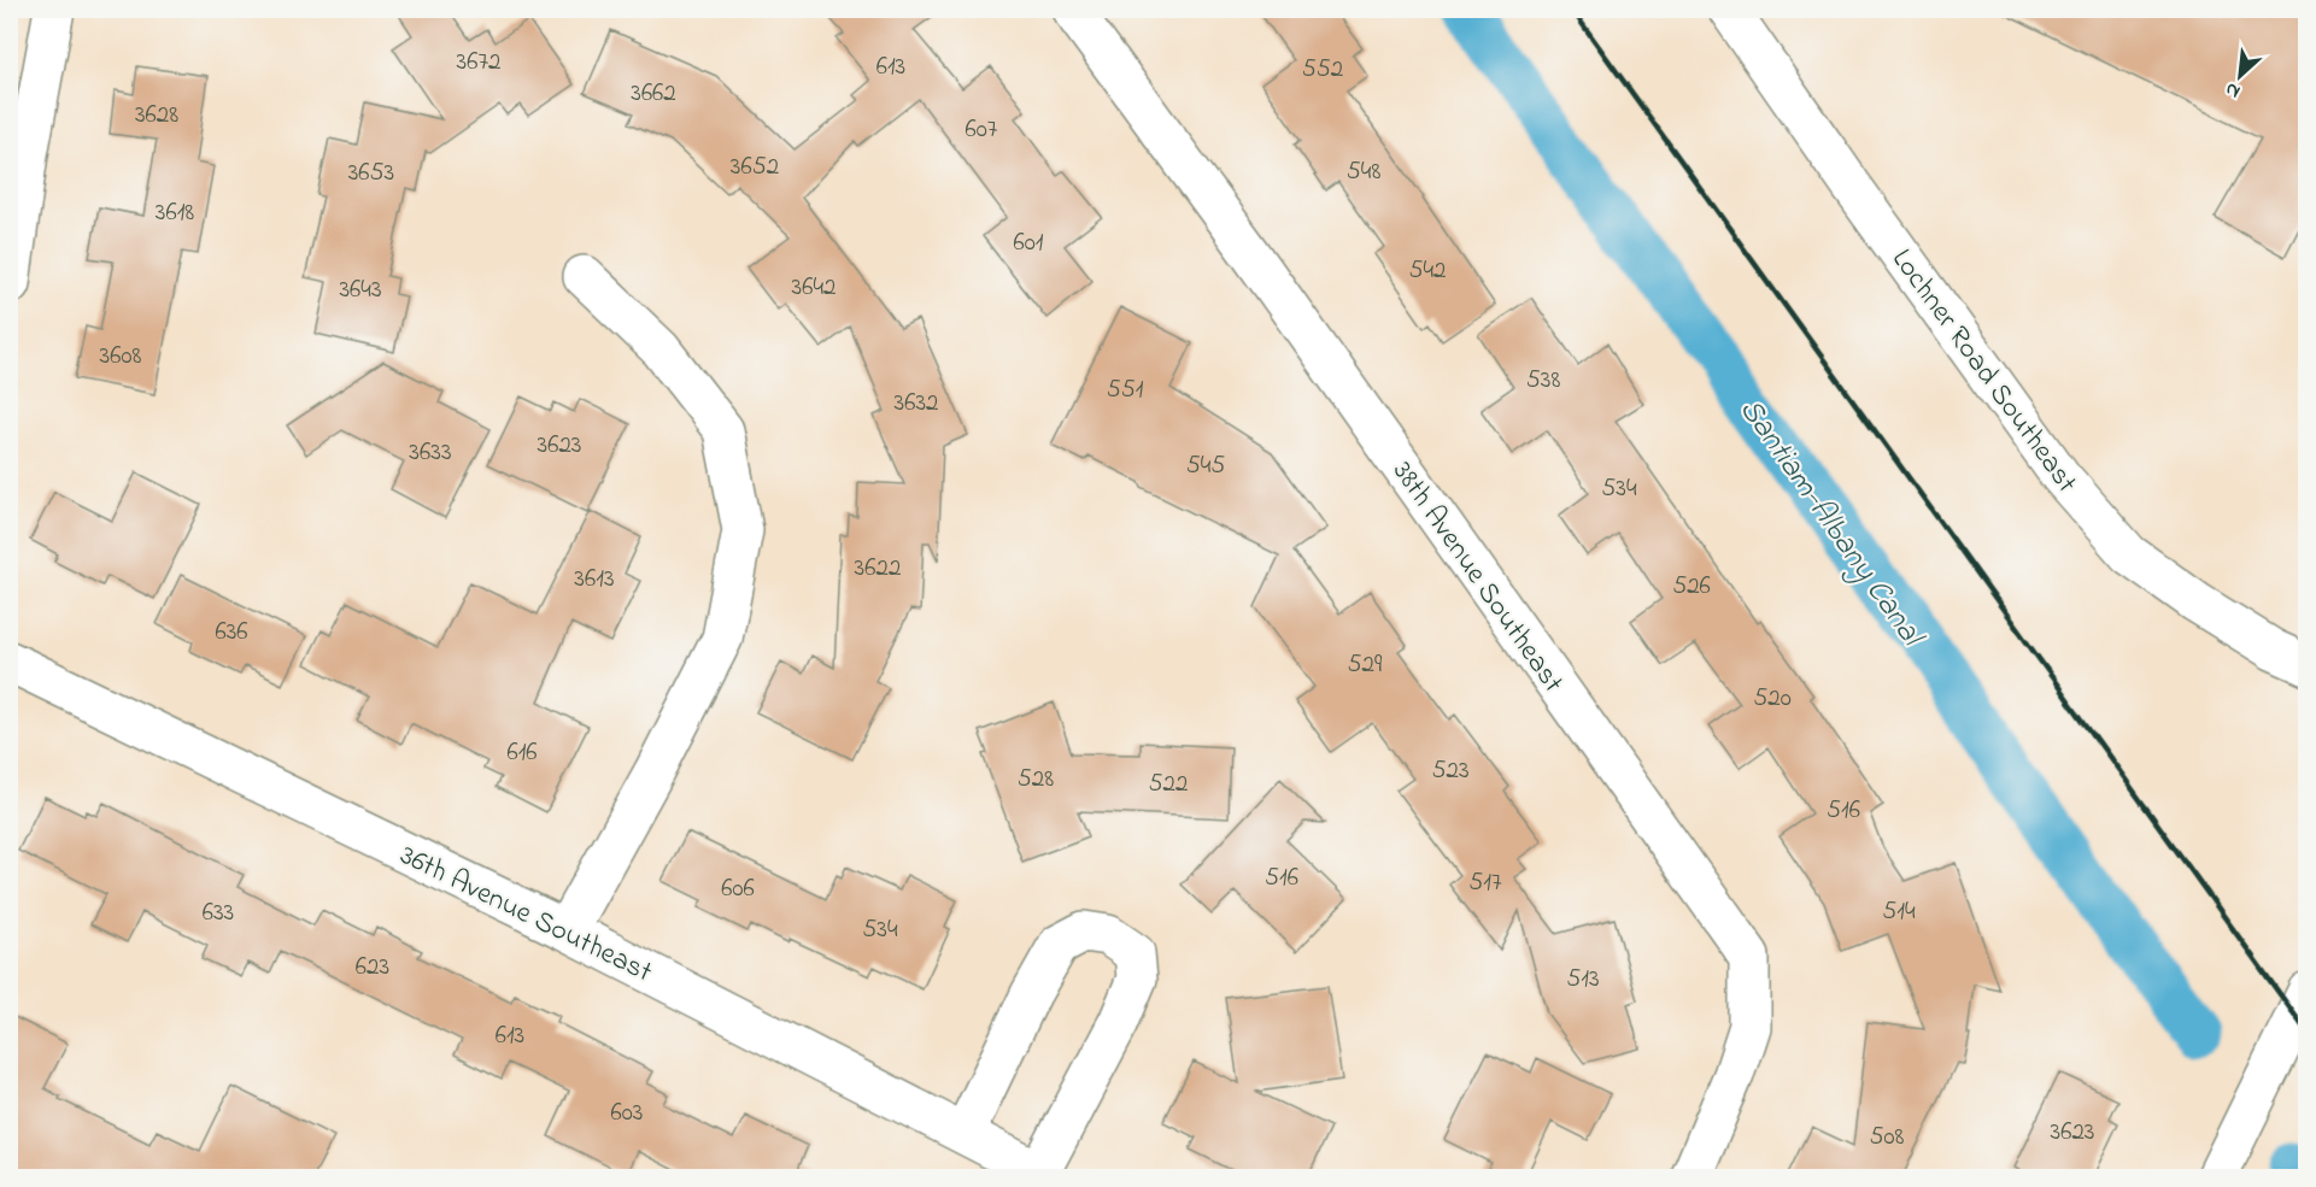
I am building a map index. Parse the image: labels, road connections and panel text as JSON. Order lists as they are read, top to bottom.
{
  "streets": {
    "street": ["Lochner Road Southeast", "38th Avenue Southeast", "36th Avenue Southeast"]
  },
  "water": ["Santiam-Albany Canal"],
  "house_numbers": [
    "3672",
    "613",
    "552",
    "3662",
    "3628",
    "607",
    "3652",
    "548",
    "3653",
    "3618",
    "601",
    "542",
    "3642",
    "3643",
    "3608",
    "538",
    "551",
    "3632",
    "3623",
    "3633",
    "545",
    "534",
    "3622",
    "3613",
    "526",
    "636",
    "529",
    "520",
    "616",
    "523",
    "528",
    "522",
    "516",
    "516",
    "517",
    "606",
    "514",
    "633",
    "534",
    "623",
    "513",
    "613",
    "603",
    "3623",
    "508"
  ],
  "north": "bottom left"
}
